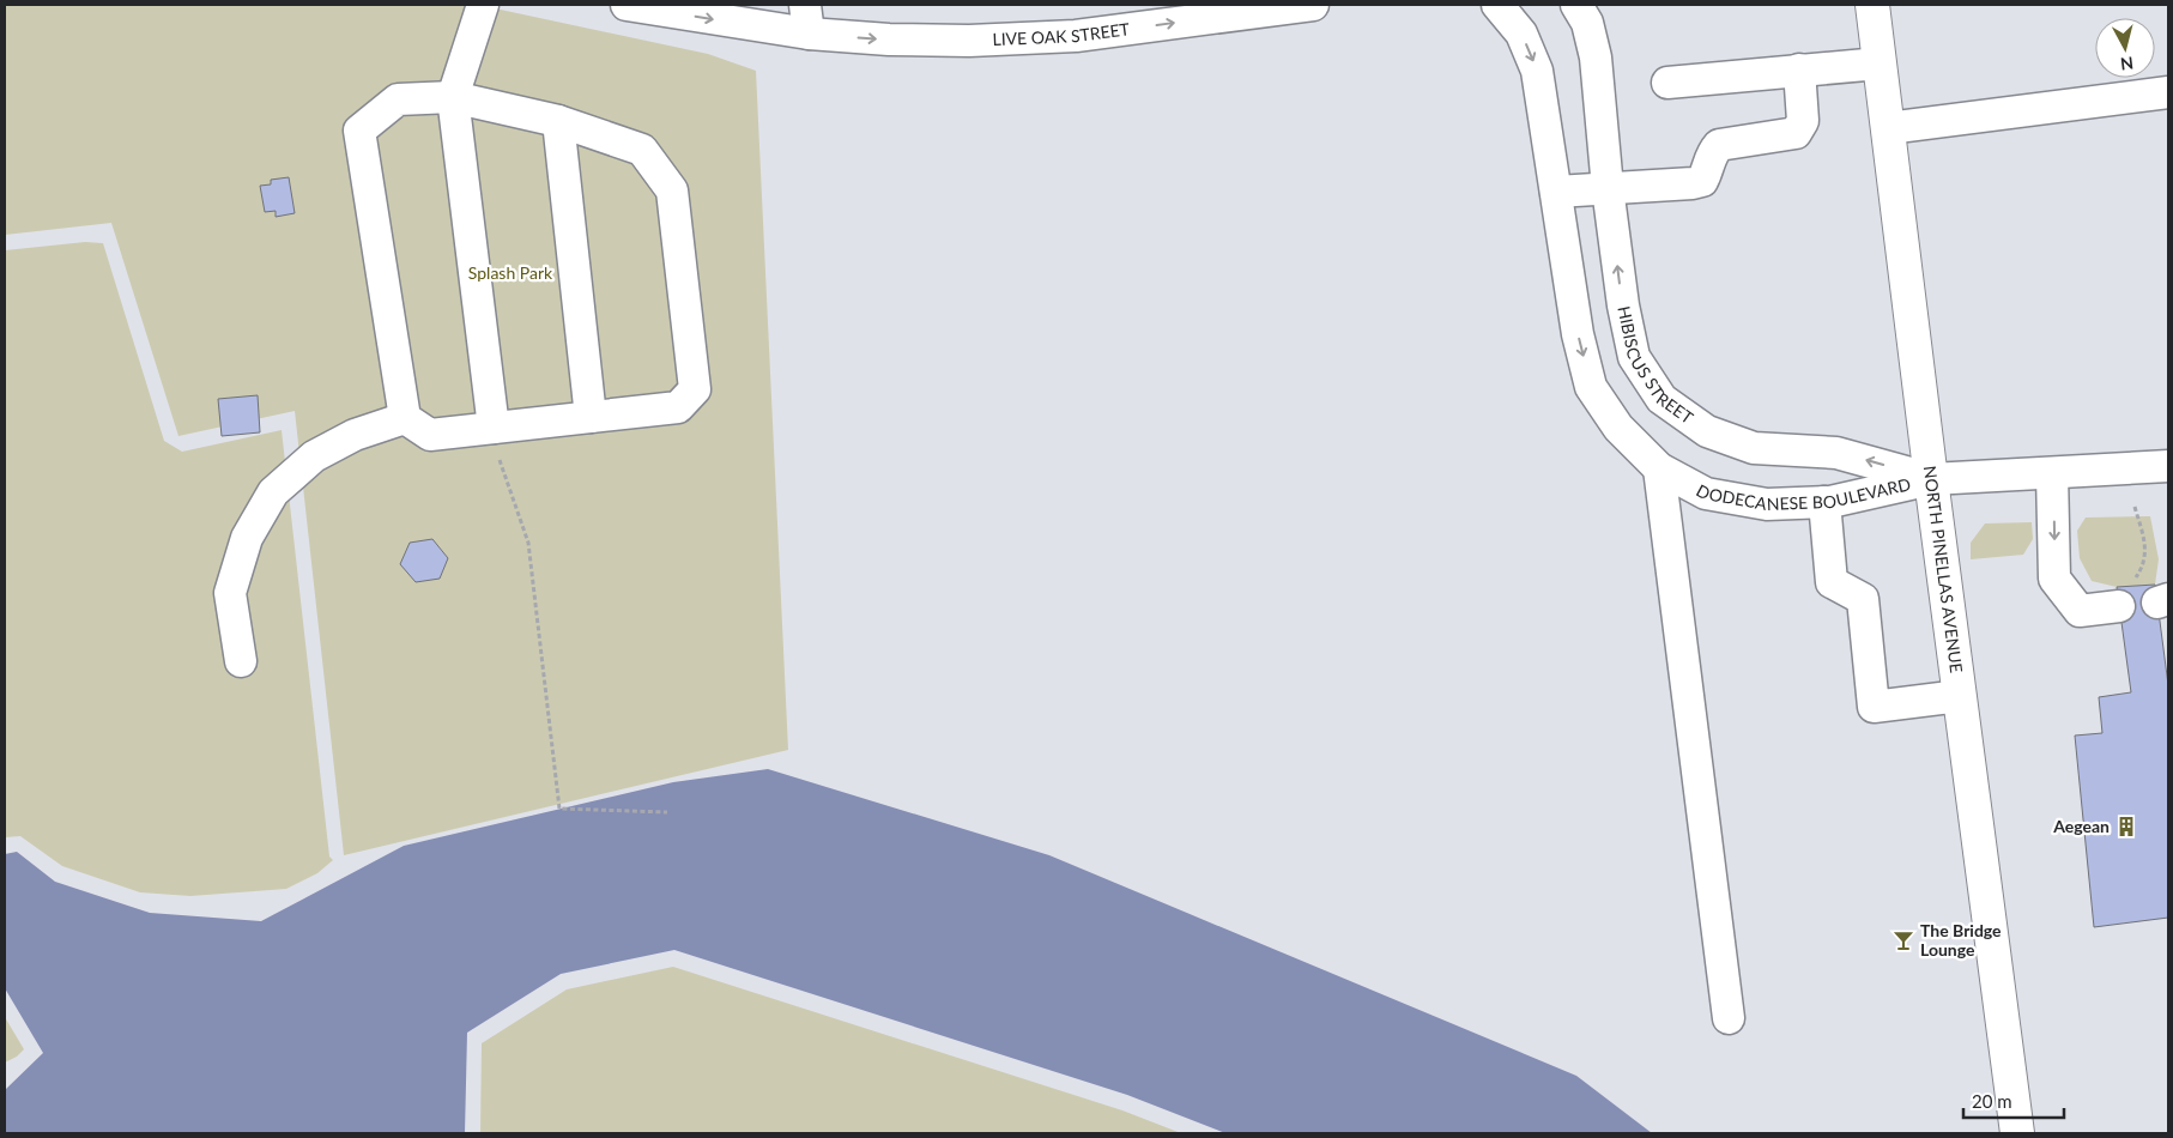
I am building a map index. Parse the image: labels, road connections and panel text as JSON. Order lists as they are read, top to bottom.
{
  "streets": {
    "main road": ["NORTH PINELLAS AVENUE"],
    "street": ["LIVE OAK STREET", "HIBISCUS STREET", "DODECANESE BOULEVARD"]
  },
  "crossings": [
    ["HIBISCUS STREET", "DODECANESE BOULEVARD"],
    ["HIBISCUS STREET", "NORTH PINELLAS AVENUE"],
    ["DODECANESE BOULEVARD", "NORTH PINELLAS AVENUE"]
  ],
  "one_way": ["LIVE OAK STREET", "HIBISCUS STREET"],
  "parks": ["Splash Park"],
  "places": {
    "building": ["Aegean"],
    "bar": ["The Bridge Lounge"]
  },
  "scale_bar": "20 m",
  "north": "bottom"
}
